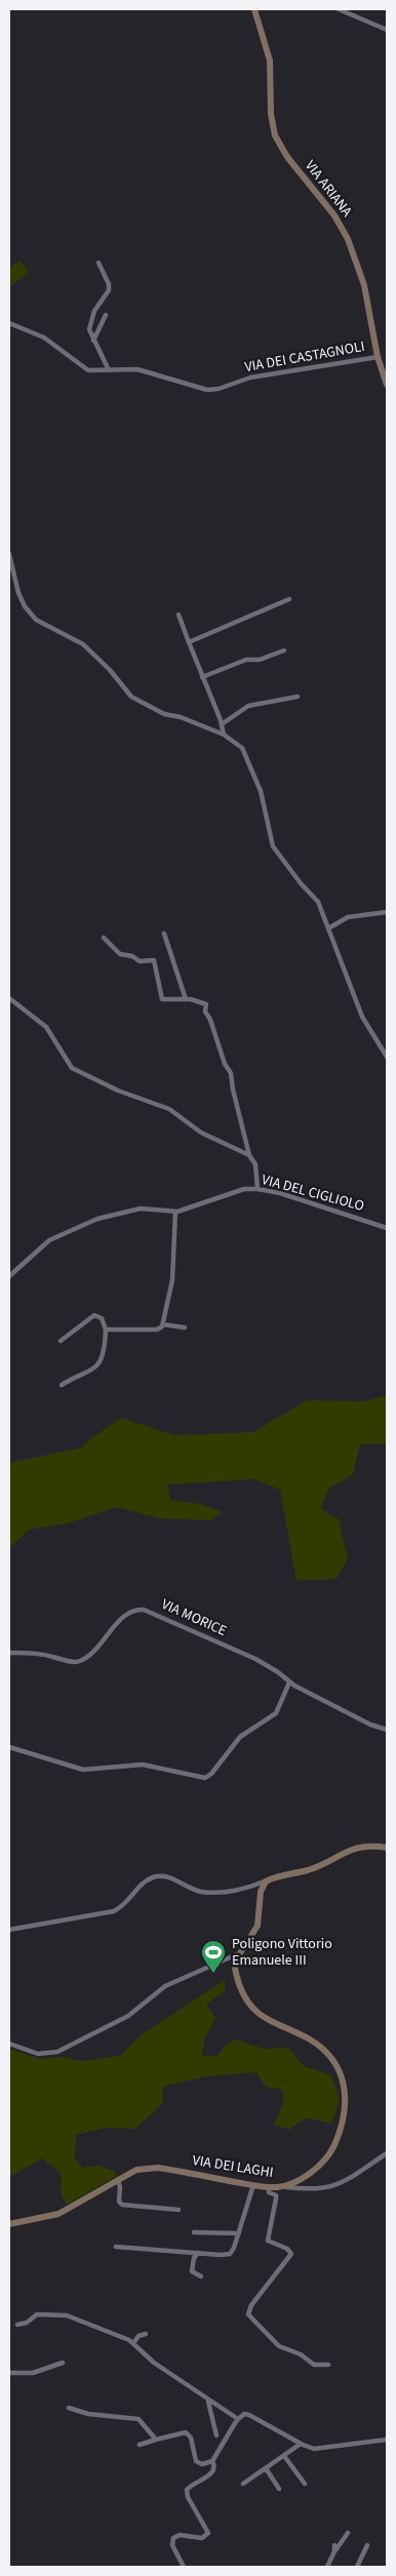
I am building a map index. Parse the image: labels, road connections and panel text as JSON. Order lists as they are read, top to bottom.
{
  "streets": {
    "main road": ["VIA ARIANA", "VIA DEI LAGHI"],
    "street": ["VIA DEI CASTAGNOLI", "VIA DEL CIGLIOLO", "VIA MORICE"]
  },
  "crossings": [
    ["VIA ARIANA", "VIA DEI CASTAGNOLI"]
  ],
  "places": {
    "sports": ["Poligono Vittorio Emanuele III"]
  }
}
